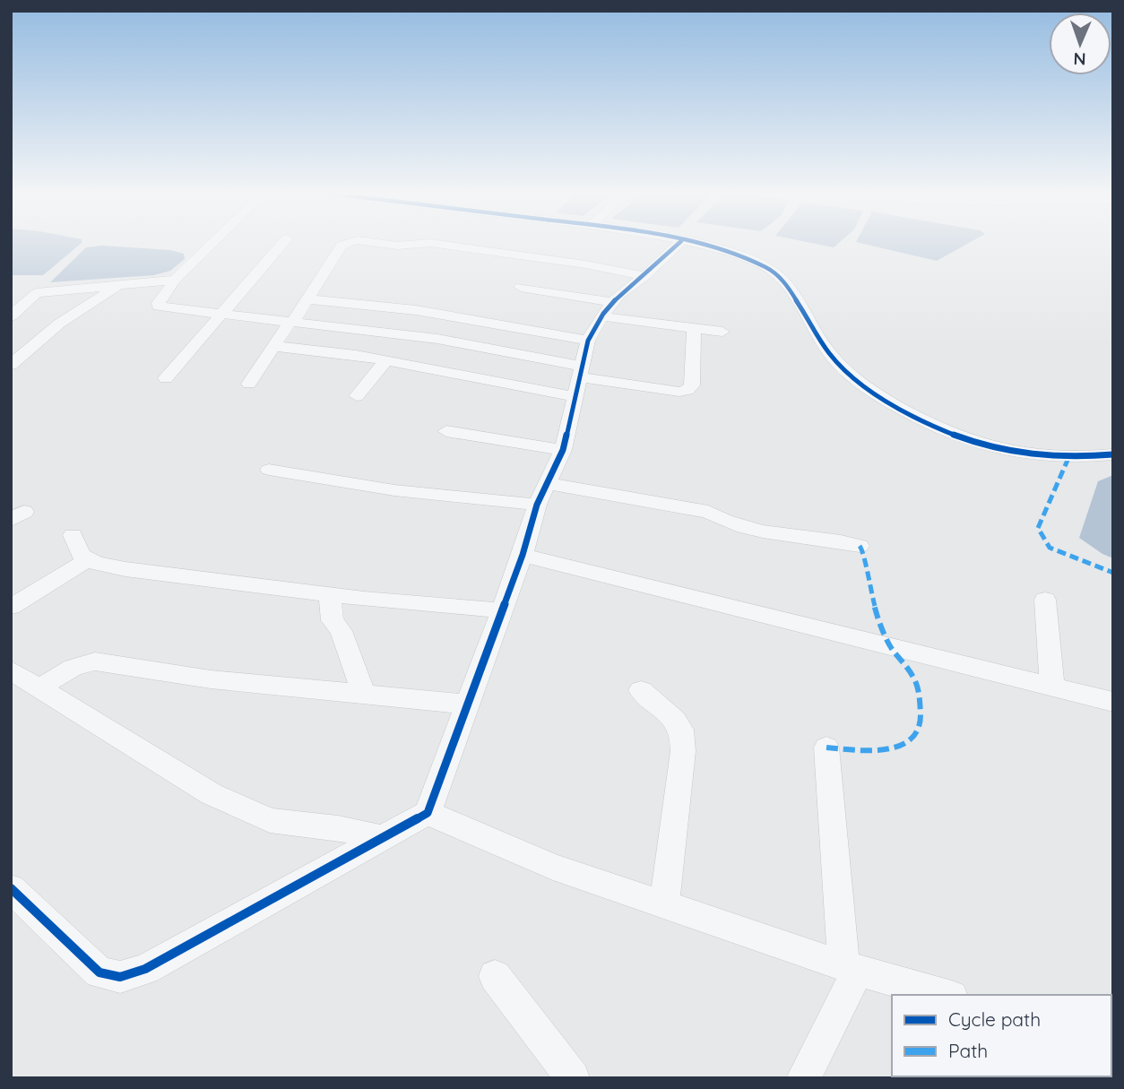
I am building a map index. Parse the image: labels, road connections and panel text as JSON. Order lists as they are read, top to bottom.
{
  "legend": ["Cycle path", "Path"],
  "north": "bottom"
}
